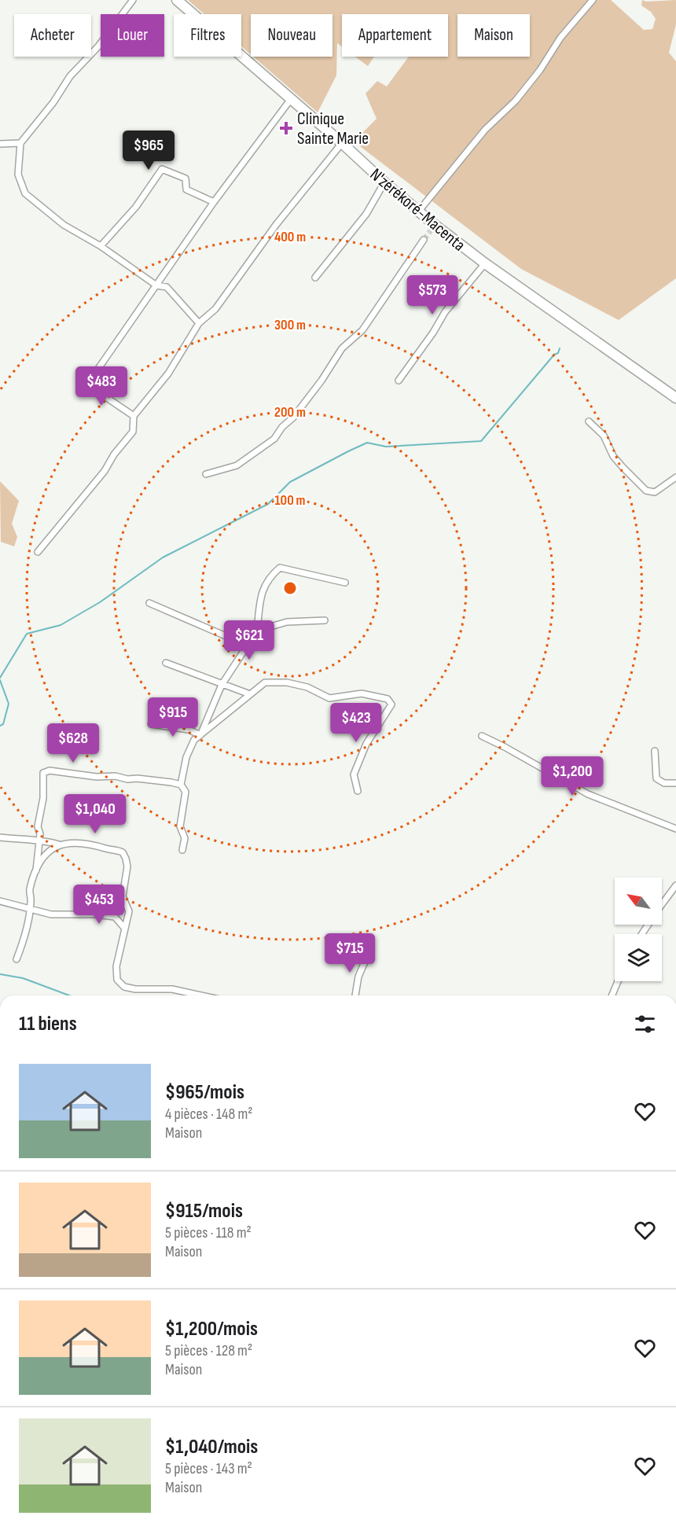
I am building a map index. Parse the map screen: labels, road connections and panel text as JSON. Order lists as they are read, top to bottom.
{
  "streets": {
    "highway": ["N'zérékoré-Macenta"]
  },
  "places": {
    "health": ["Clinique Sainte Marie"]
  },
  "north": "top left",
  "page": {
    "chip": [
      "Acheter",
      "Louer",
      "Filtres",
      "Nouveau",
      "Appartement",
      "Maison"
    ],
    "price": [
      "$965",
      "$573",
      "$483",
      "$621",
      "$915",
      "$423",
      "$628",
      "$1,200",
      "$1,040",
      "$453",
      "$715"
    ],
    "heading": "11 biens",
    "list": [
      {
        "name": "$965/mois",
        "note": "4 pièces · 148 m² · Maison"
      },
      {
        "name": "$915/mois",
        "note": "5 pièces · 118 m² · Maison"
      },
      {
        "name": "$1,200/mois",
        "note": "5 pièces · 128 m² · Maison"
      },
      {
        "name": "$1,040/mois",
        "note": "5 pièces · 143 m² · Maison"
      }
    ]
  },
  "rings": [
    "400 m",
    "300 m",
    "200 m",
    "100 m"
  ]
}
